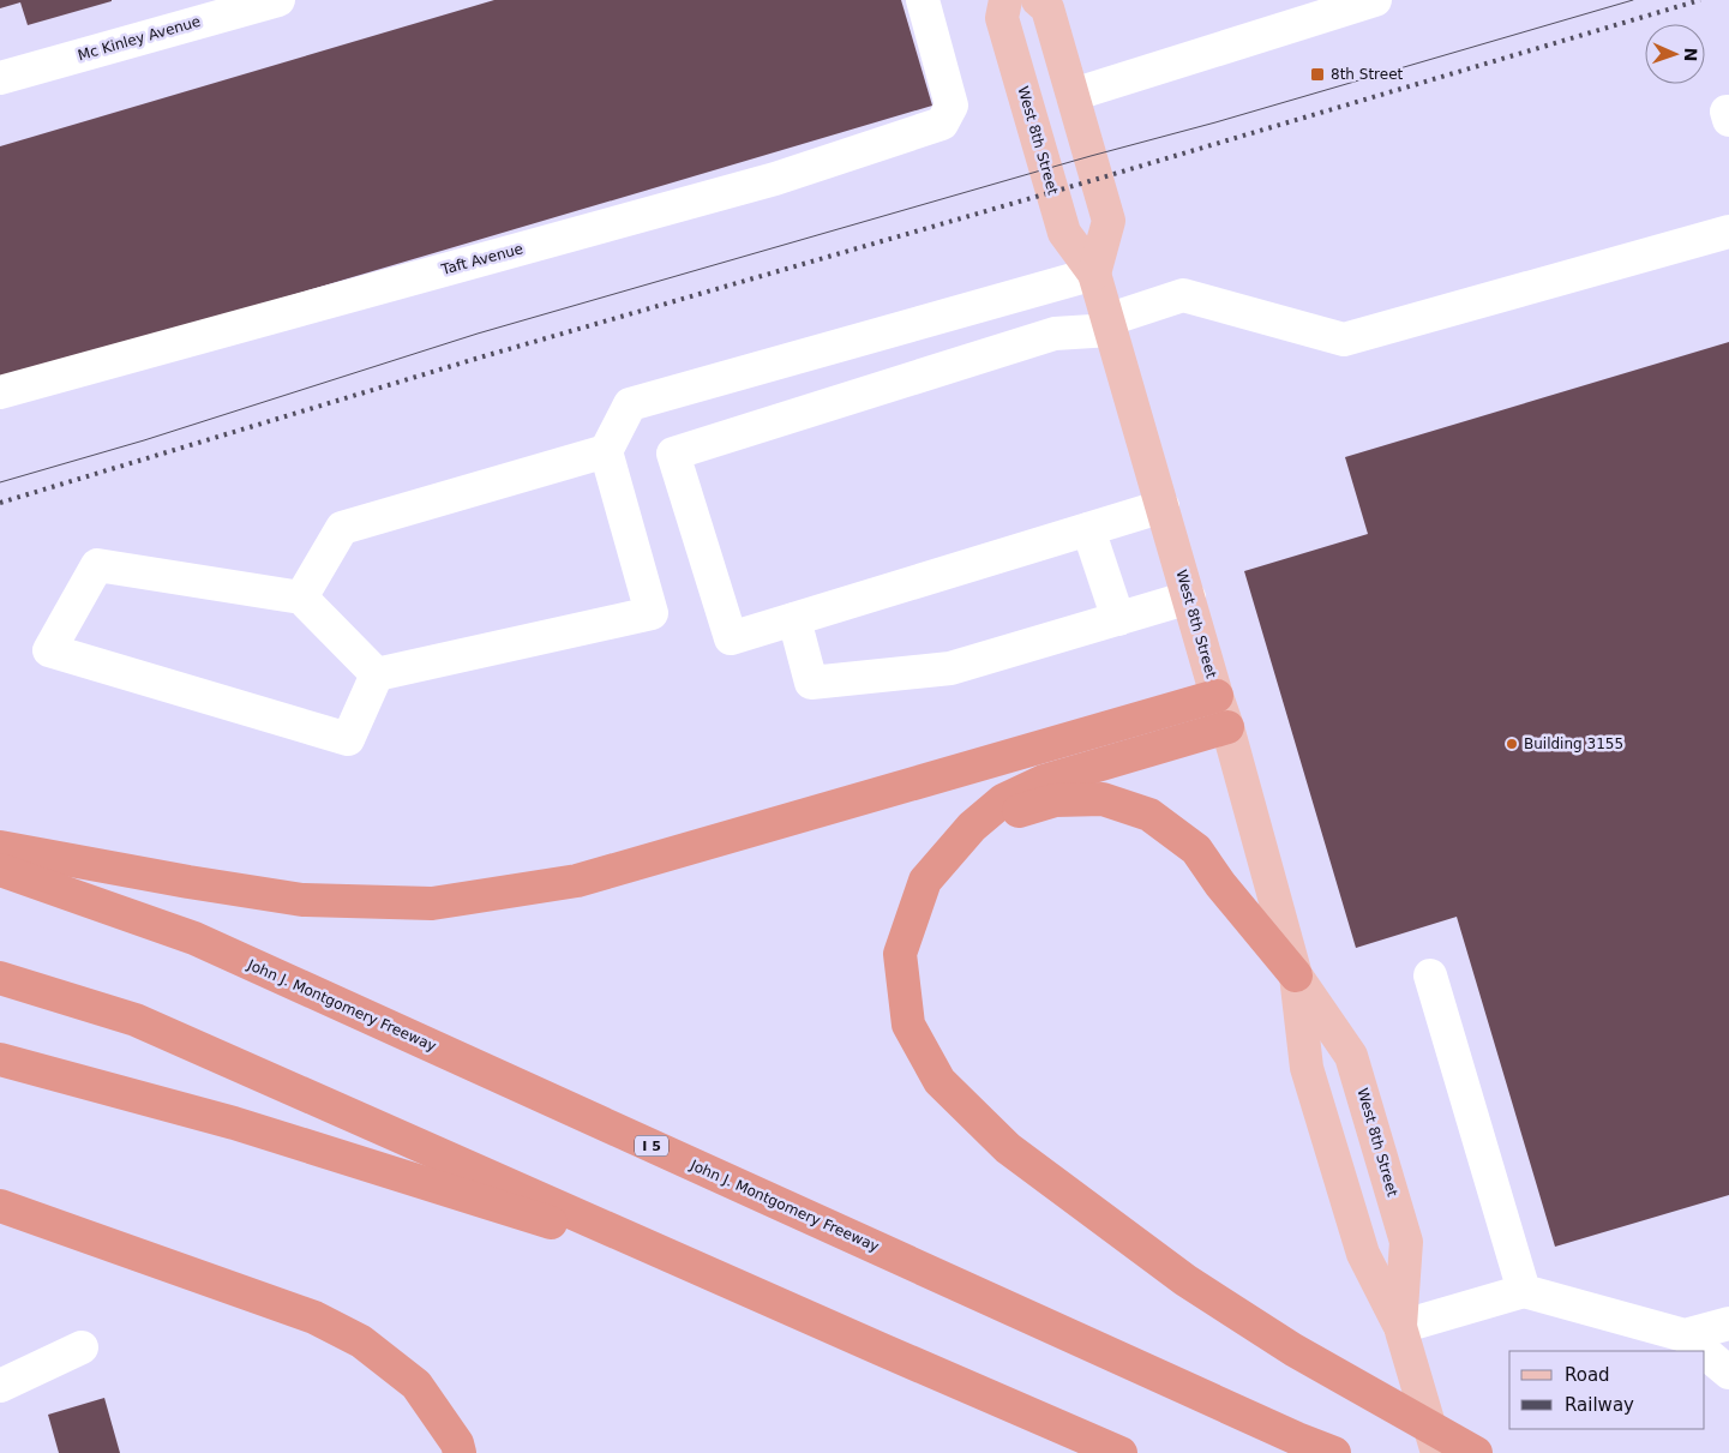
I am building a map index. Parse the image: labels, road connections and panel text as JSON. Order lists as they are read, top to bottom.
{
  "streets": {
    "highway": ["John J. Montgomery Freeway", "I 5"],
    "main road": ["West 8th Street"],
    "street": ["Mc Kinley Avenue", "Taft Avenue"]
  },
  "places": {
    "transit": ["8th Street"],
    "other": ["Building 3155"]
  },
  "legend": ["Road", "Railway"],
  "north": "right"
}
